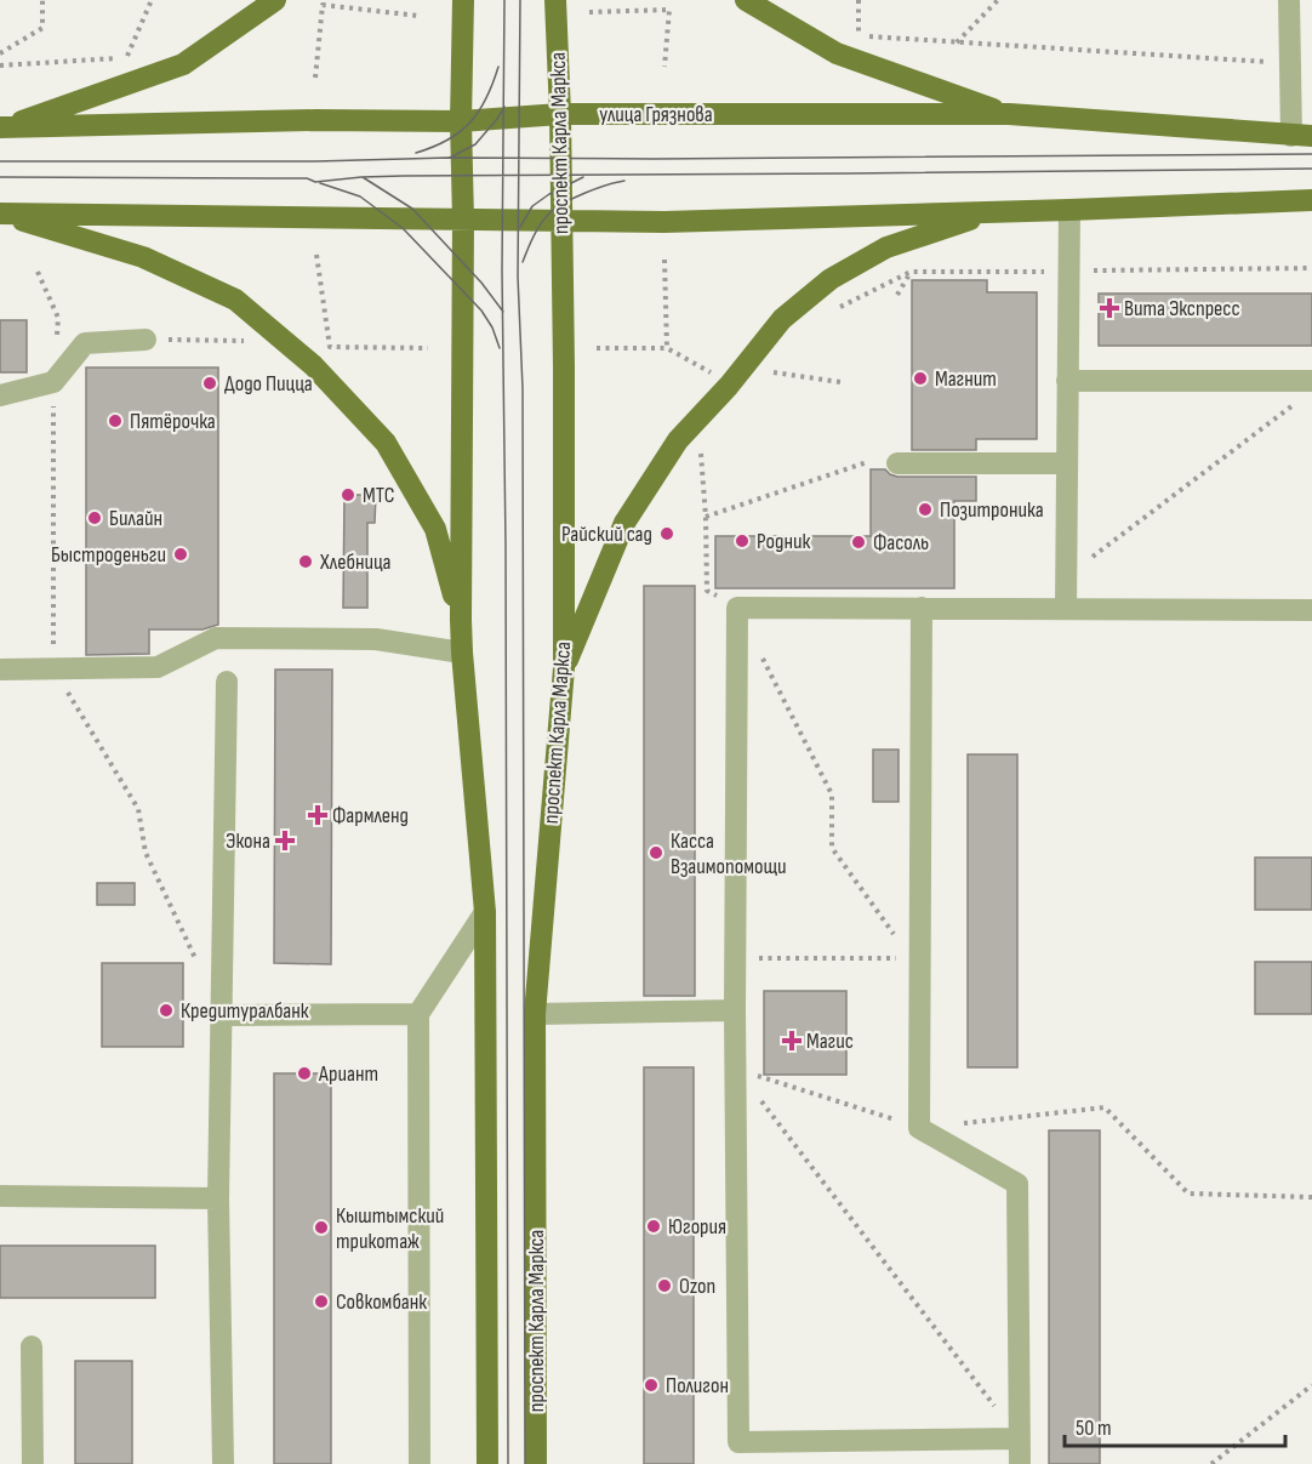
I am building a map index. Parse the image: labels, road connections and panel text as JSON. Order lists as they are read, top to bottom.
{
  "streets": {
    "main road": ["улица Грязнова", "проспект Карла Маркса"]
  },
  "crossings": [
    ["улица Грязнова", "проспект Карла Маркса"]
  ],
  "places": {
    "health": [
      "Вита Экспресс",
      "Фармленд",
      "Экона",
      "Магис"
    ],
    "other": [
      "Магнит",
      "Додо Пицца",
      "Пятёрочка",
      "МТС",
      "Позитроника",
      "Билайн",
      "Райский сад",
      "Родник",
      "Фасоль",
      "Быстроденьги",
      "Хлебница",
      "Касса Взаимопомощи",
      "Кредитуралбанк",
      "Ариант",
      "Югория",
      "Кыштымский трикотаж",
      "Ozon",
      "Совкомбанк",
      "Полигон"
    ]
  },
  "scale_bar": "50 m"
}
